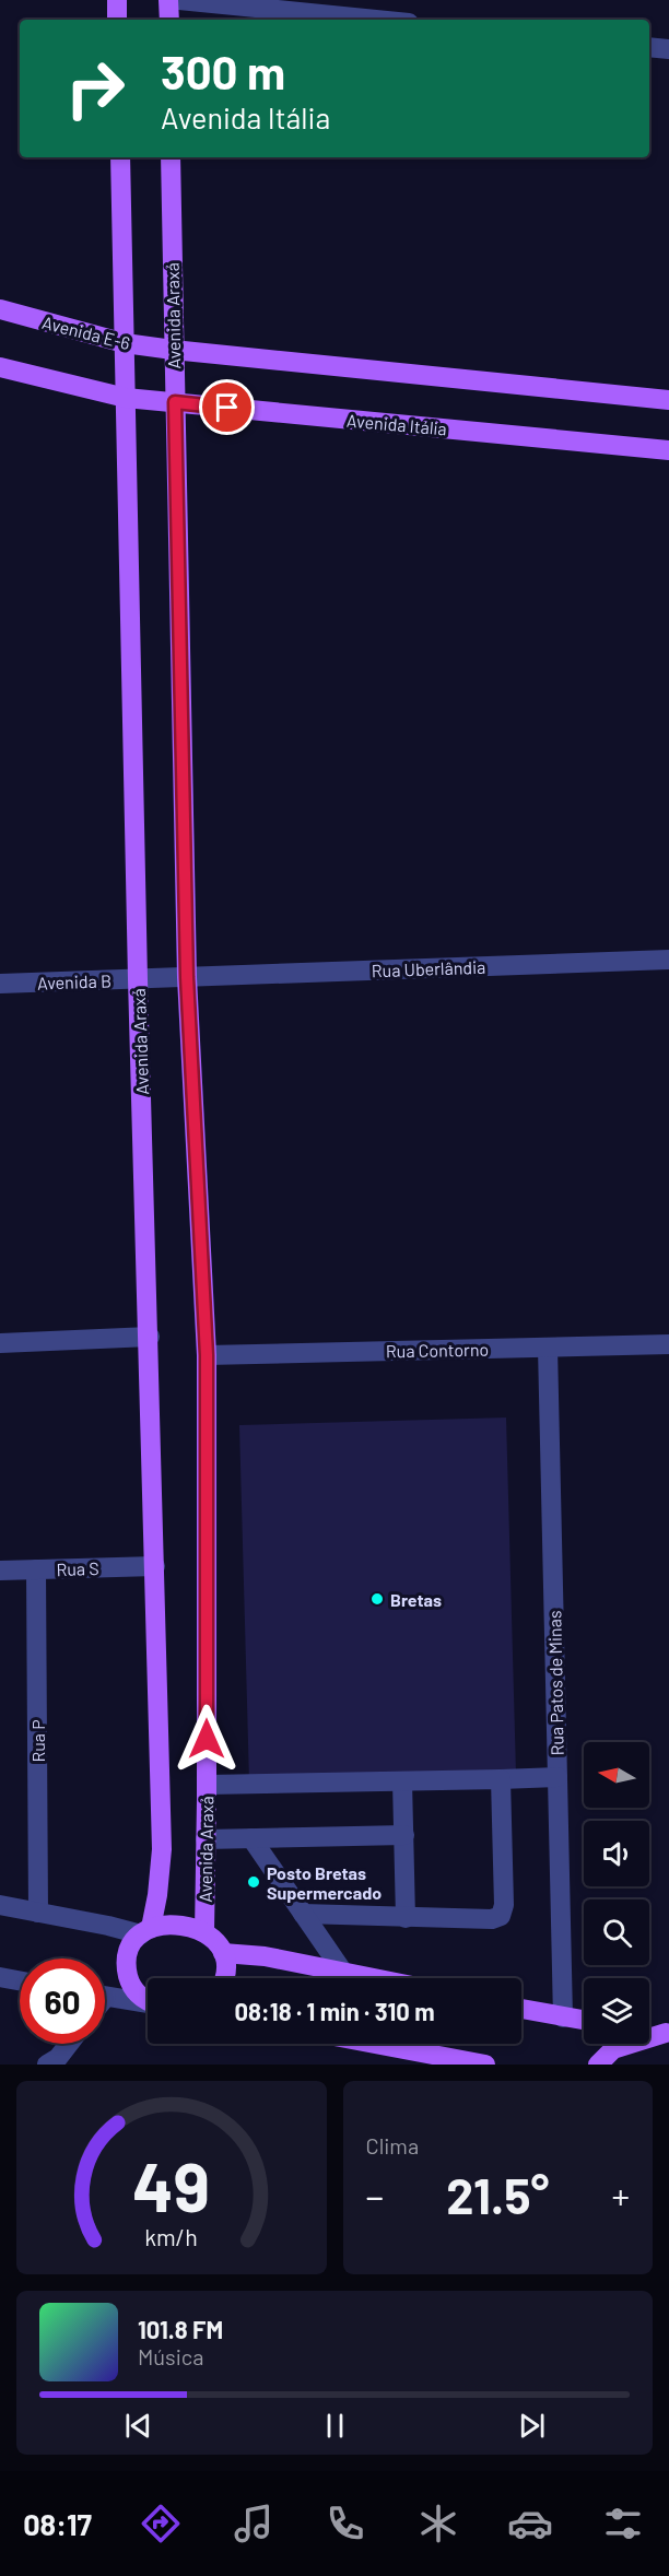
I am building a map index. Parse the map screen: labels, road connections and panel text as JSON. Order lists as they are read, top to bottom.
{
  "streets": {
    "main road": ["Avenida Araxá", "Avenida E-6", "Avenida Itália"],
    "street": [
      "Rua Uberlândia",
      "Avenida B",
      "Rua Contorno",
      "Rua S",
      "Rua Patos de Minas",
      "Rua P"
    ]
  },
  "crossings": [
    ["Avenida Araxá", "Avenida E-6"],
    ["Avenida Araxá", "Avenida Itália"],
    ["Avenida Araxá", "Rua Uberlândia"],
    ["Avenida Araxá", "Avenida B"],
    ["Avenida Araxá", "Rua Contorno"],
    ["Avenida Araxá", "Rua S"],
    ["Rua Uberlândia", "Avenida B"],
    ["Rua Contorno", "Rua Patos de Minas"],
    ["Rua S", "Rua P"]
  ],
  "places": ["Bretas", "Posto Bretas Supermercado"],
  "north": "left",
  "page": {
    "turn": ["300 m", "Avenida Itália"],
    "limit": "60",
    "trip": "08:18 · 1 min · 310 m",
    "tile": "Clima",
    "heat": ["−", "21.5°", "+"],
    "song": ["101.8 FM", "Música"],
    "tabs": "08:17",
    "gauge": ["49", "km/h"]
  }
}
